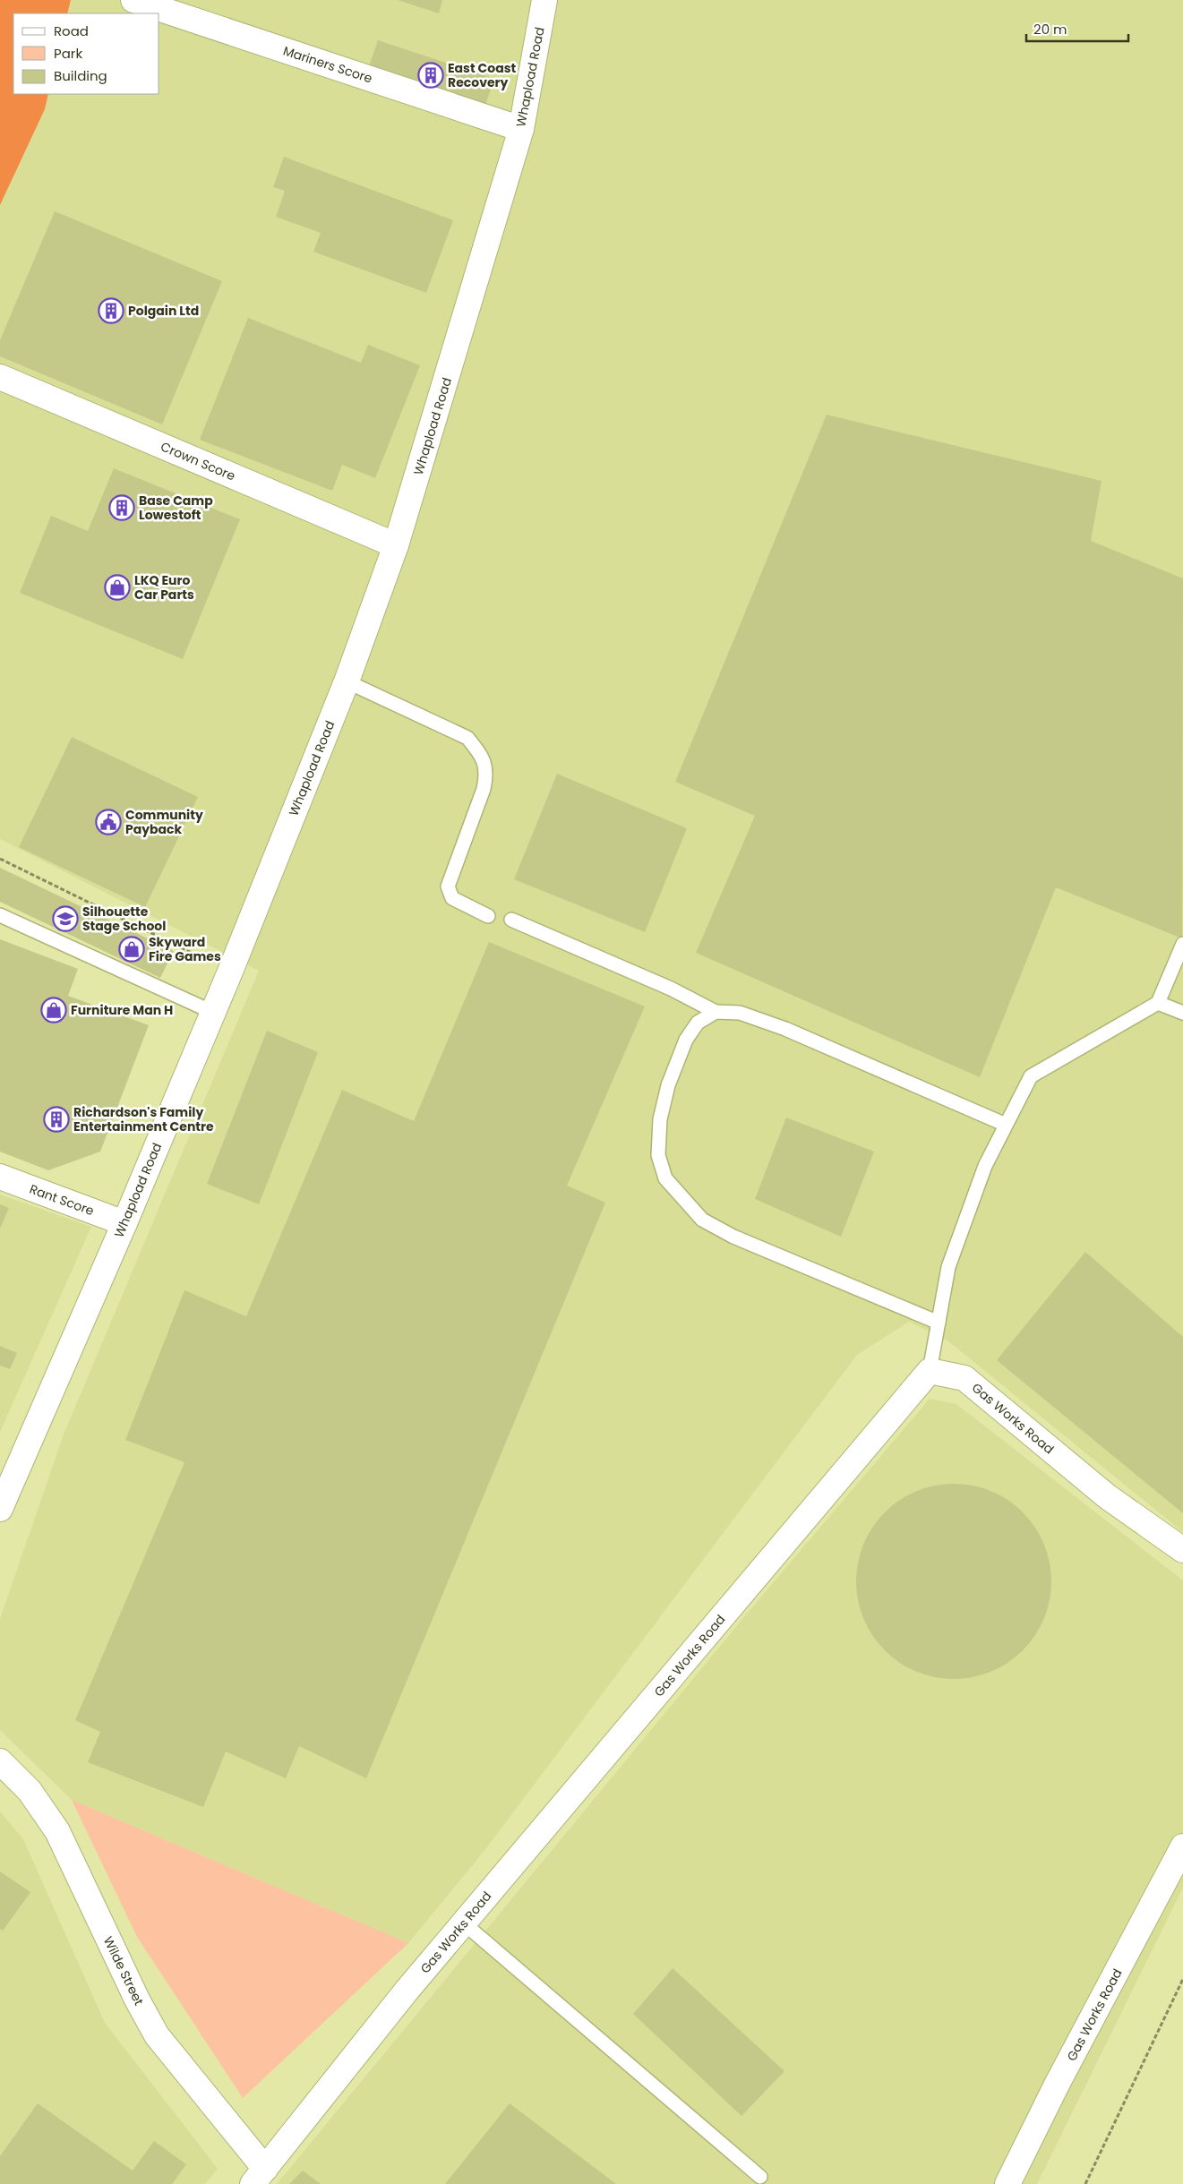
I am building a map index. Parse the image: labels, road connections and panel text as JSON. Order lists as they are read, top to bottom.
{
  "streets": {
    "street": [
      "Mariners Score",
      "Whapload Road",
      "Crown Score",
      "Rant Score",
      "Gas Works Road",
      "Wilde Street"
    ]
  },
  "crossings": [
    ["Mariners Score", "Whapload Road"],
    ["Whapload Road", "Crown Score"],
    ["Whapload Road", "Rant Score"],
    ["Gas Works Road", "Wilde Street"]
  ],
  "places": {
    "building": [
      "East Coast Recovery",
      "Polgain Ltd",
      "Base Camp Lowestoft",
      "Richardson's Family Entertainment Centre"
    ],
    "shop": ["LKQ Euro Car Parts", "Skyward Fire Games", "Furniture Man H"],
    "public building": ["Community Payback"],
    "school or university": ["Silhouette Stage School"]
  },
  "legend": ["Road", "Park", "Building"],
  "scale_bar": "20 m"
}
